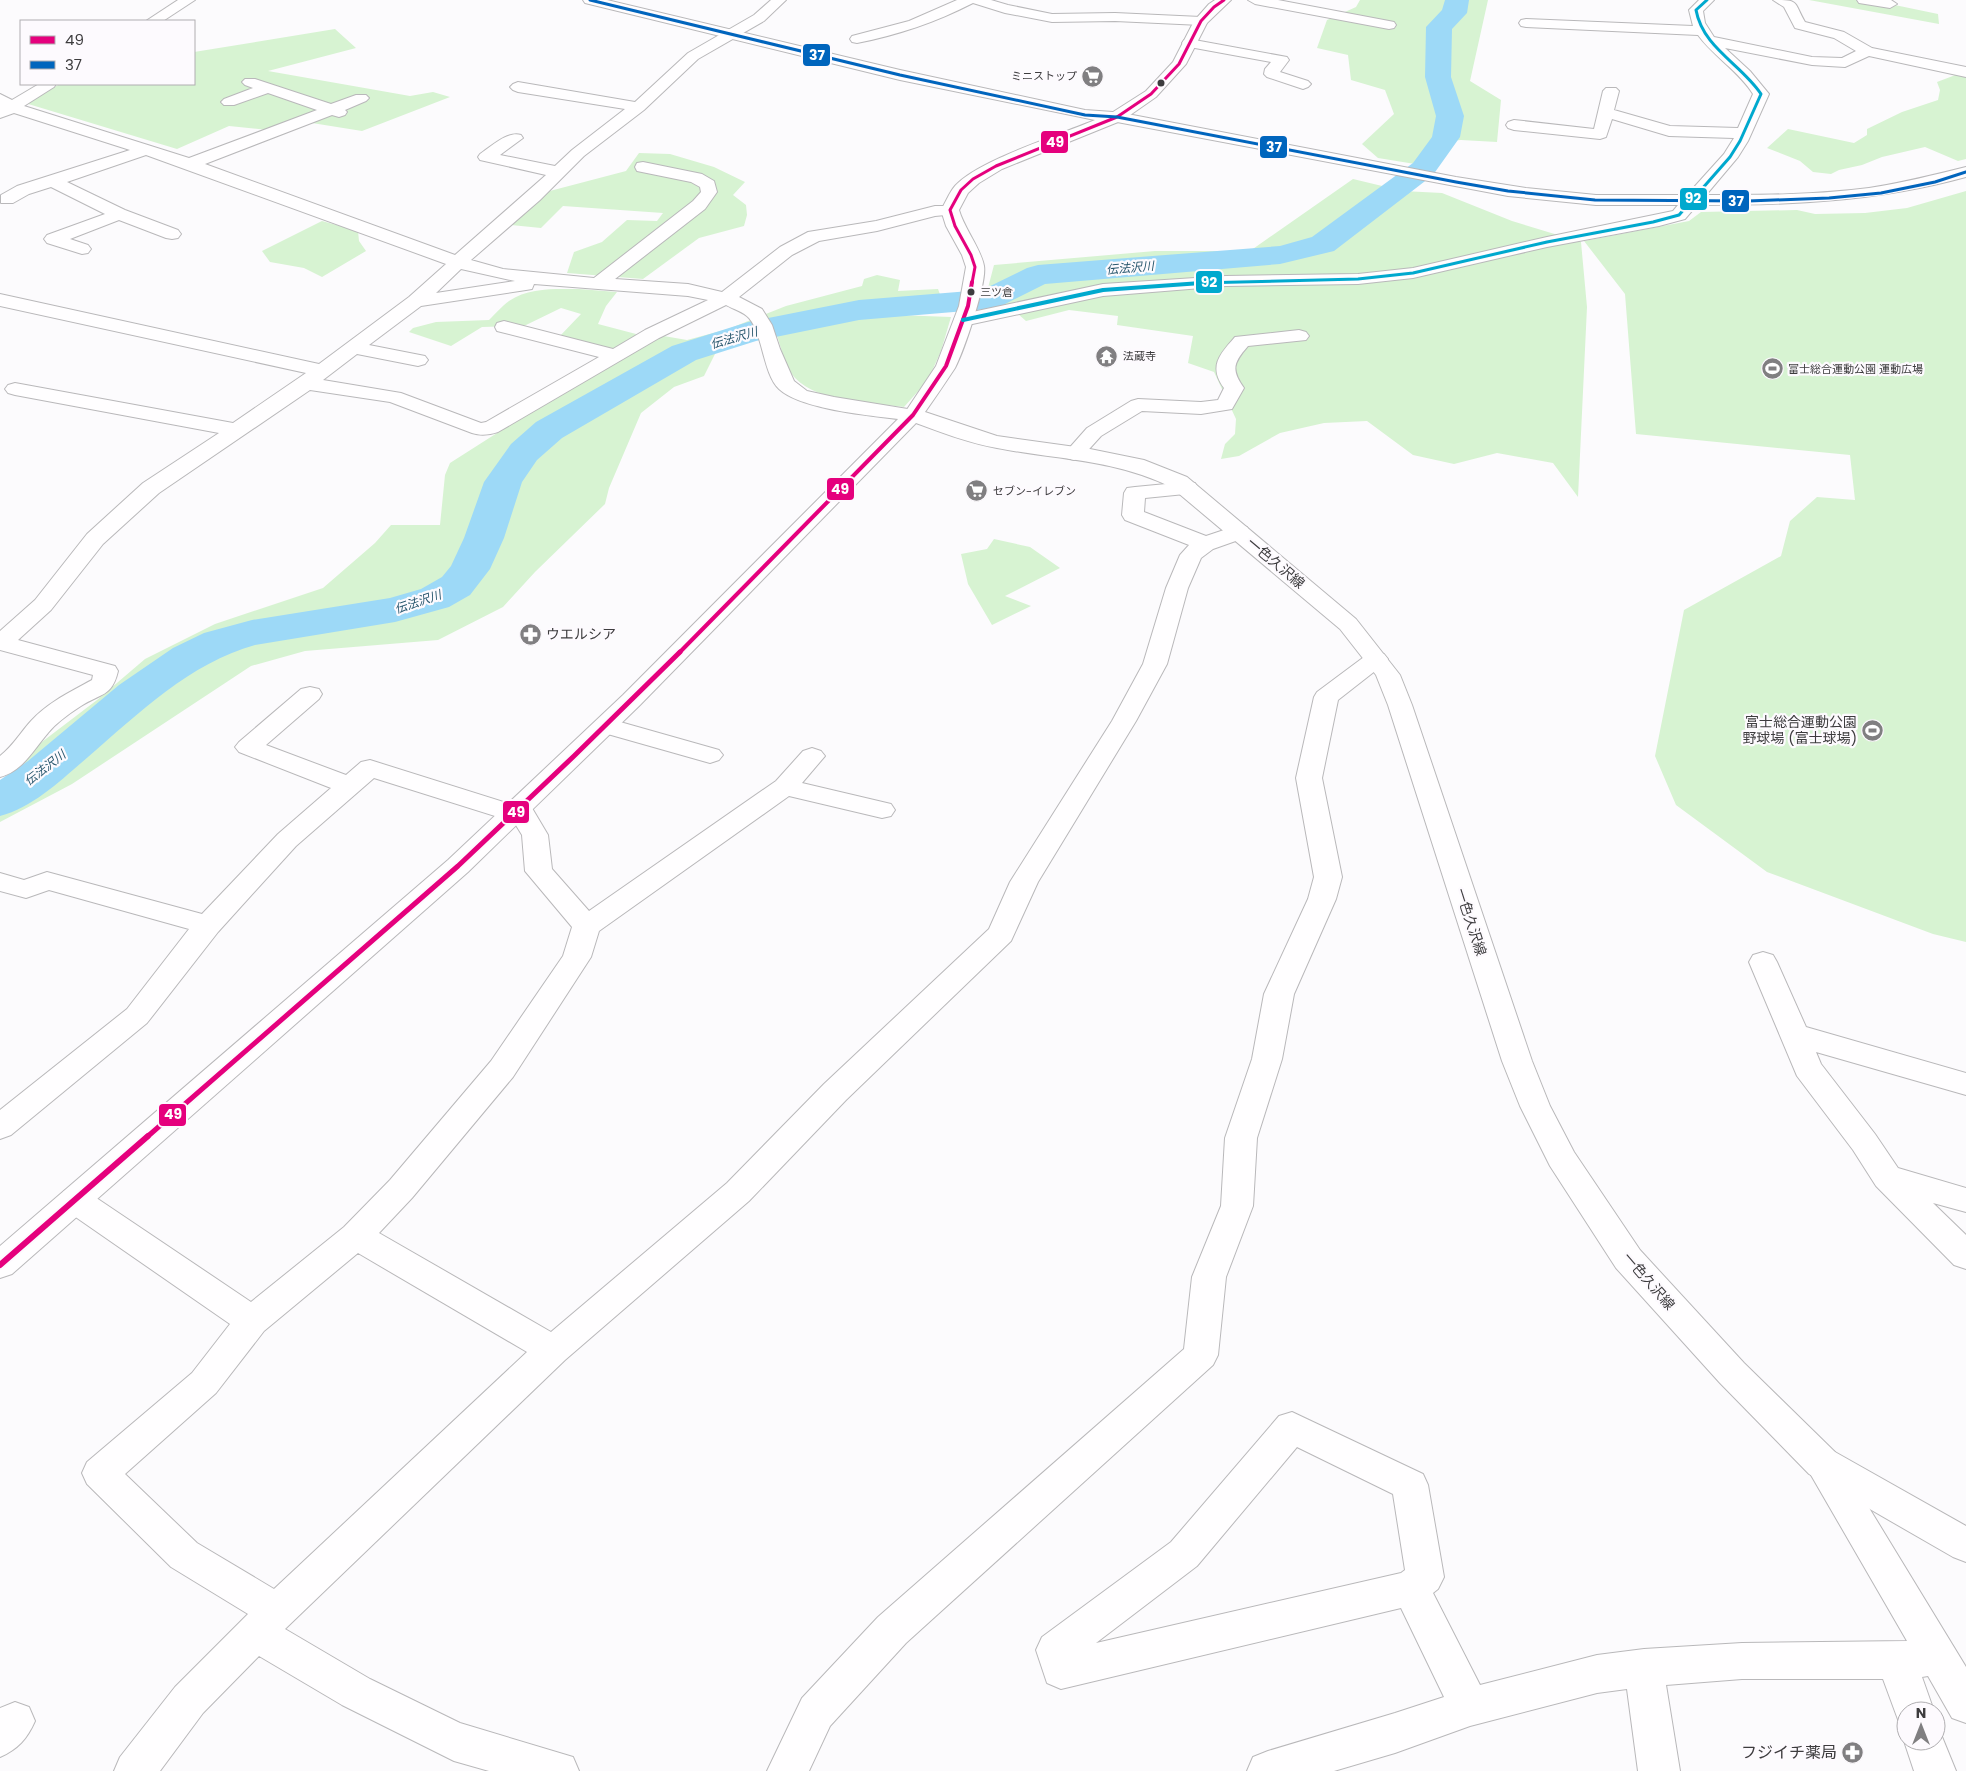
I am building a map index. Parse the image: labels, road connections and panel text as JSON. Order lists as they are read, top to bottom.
{
  "streets": {
    "street": ["一色久沢線"]
  },
  "water": ["伝法沢川"],
  "places": {
    "supermarket": ["ミニストップ", "セブン-イレブン"],
    "other": ["三ツ倉"],
    "temple": ["法蔵寺"],
    "sports": ["富士総合運動公園 運動広場", "富士総合運動公園 野球場 (富士球場)"],
    "pharmacy": ["ウエルシア", "フジイチ薬局"]
  },
  "lines": ["transit line 49", "transit line 37", "transit line 92"],
  "legend": ["49", "37"],
  "north": "top"
}
